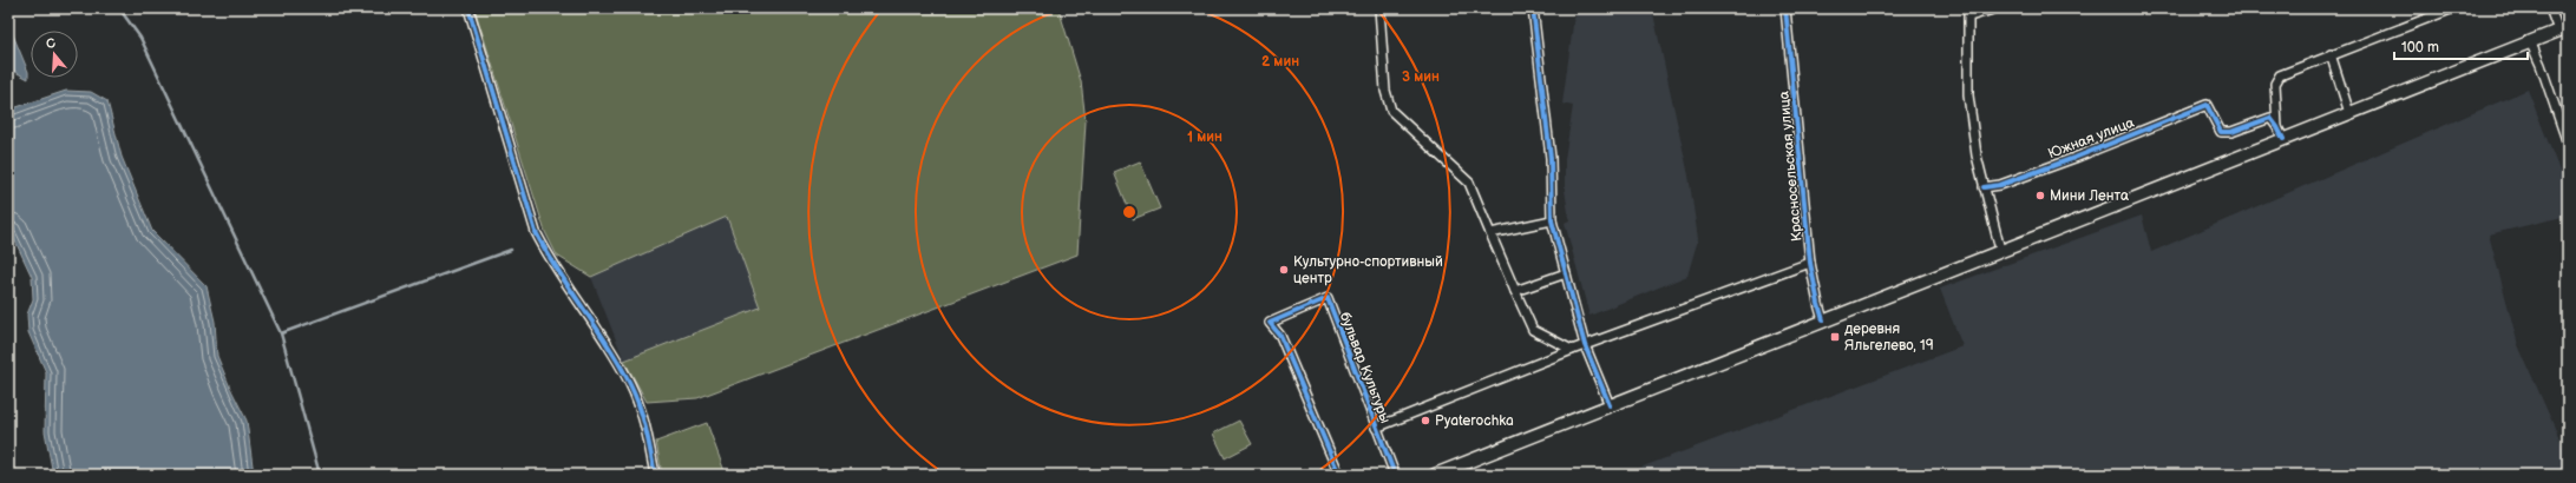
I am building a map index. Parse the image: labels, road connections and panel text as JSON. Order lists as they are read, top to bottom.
{
  "streets": {
    "street": ["Южная улица", "Красносельская улица", "бульвар Культуры"]
  },
  "places": {
    "other": ["Мини Лента", "Культурно-спортивный центр", "Pyaterochka"],
    "transit": ["деревня Яльгелево, 19"]
  },
  "scale_bar": "100 m",
  "north": "top",
  "rings": ["2 мин", "3 мин", "1 мин"]
}
